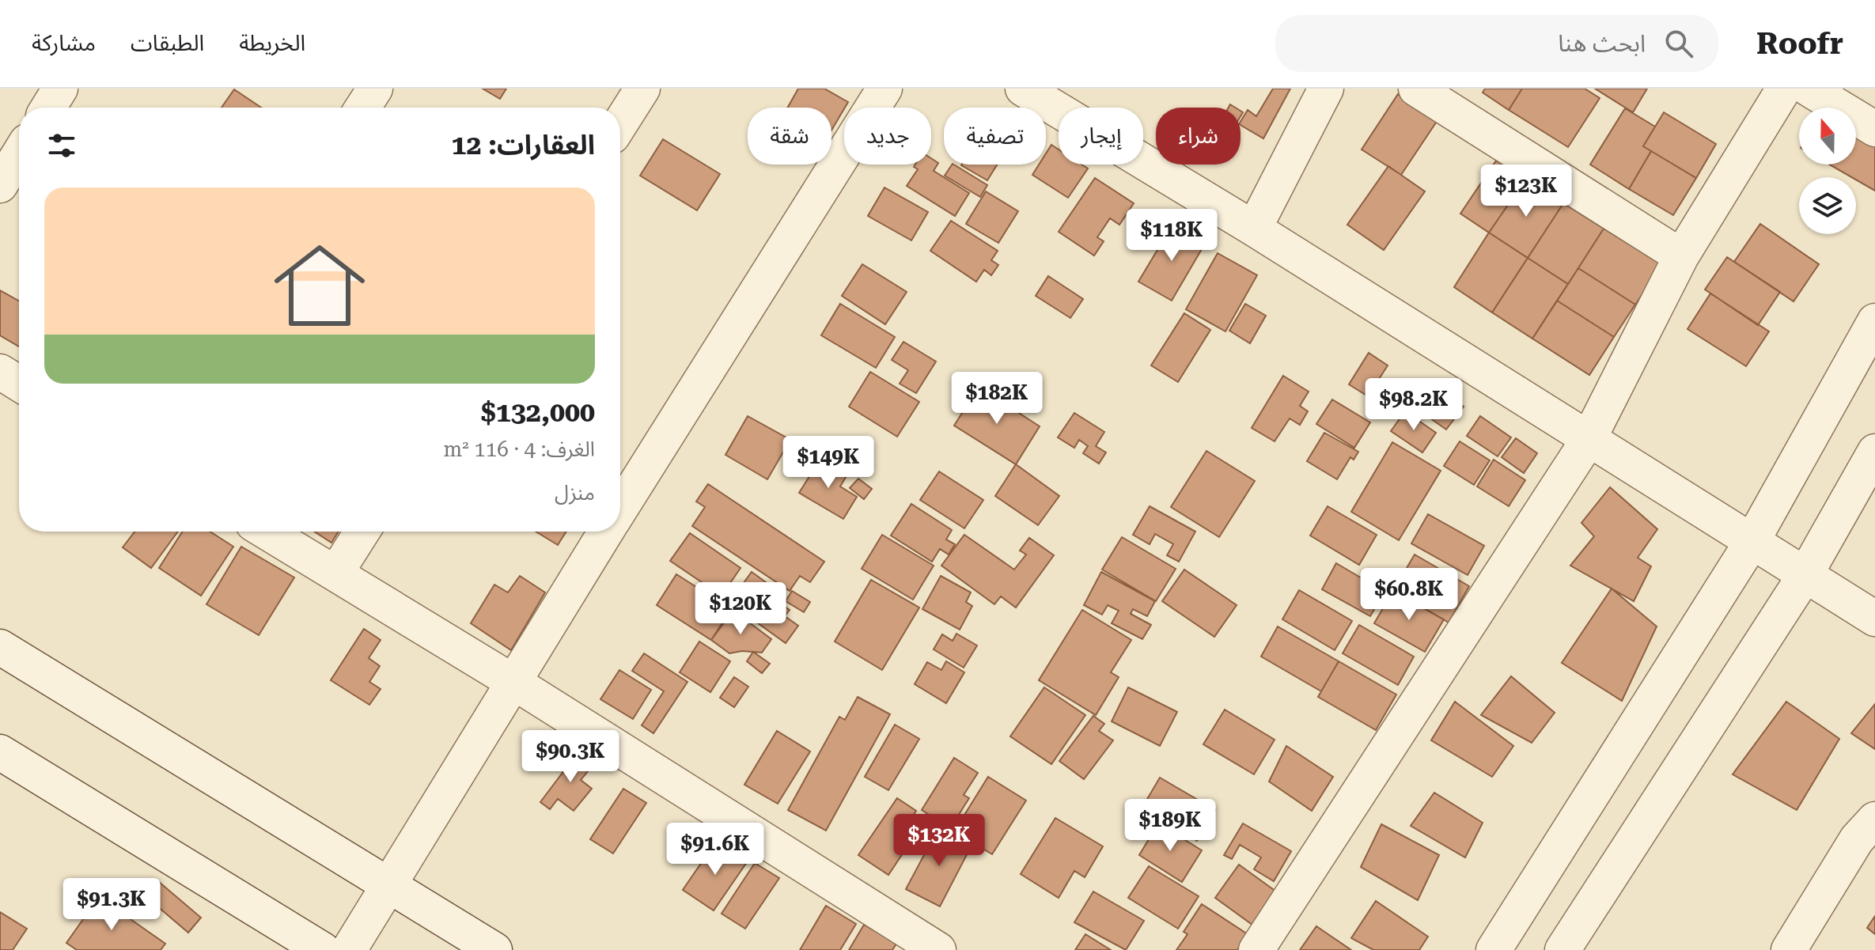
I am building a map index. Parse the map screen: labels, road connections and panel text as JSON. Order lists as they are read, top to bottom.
{
  "north": "top",
  "page": {
    "header": "Roofr",
    "search": "ابحث هنا",
    "nav": ["الخريطة", "الطبقات", "مشاركة"],
    "chip": [
      "شراء",
      "إيجار",
      "تصفية",
      "جديد",
      "شقة"
    ],
    "heading": "العقارات: 12",
    "price": [
      "$123K",
      "$118K",
      "$182K",
      "$98.2K",
      "$149K",
      "$60.8K",
      "$120K",
      "$90.3K",
      "$189K",
      "$132K",
      "$91.6K",
      "$91.3K"
    ],
    "list": [
      {
        "name": "$132,000",
        "note": "الغرف: 4 · 116 m² · منزل"
      }
    ]
  }
}
